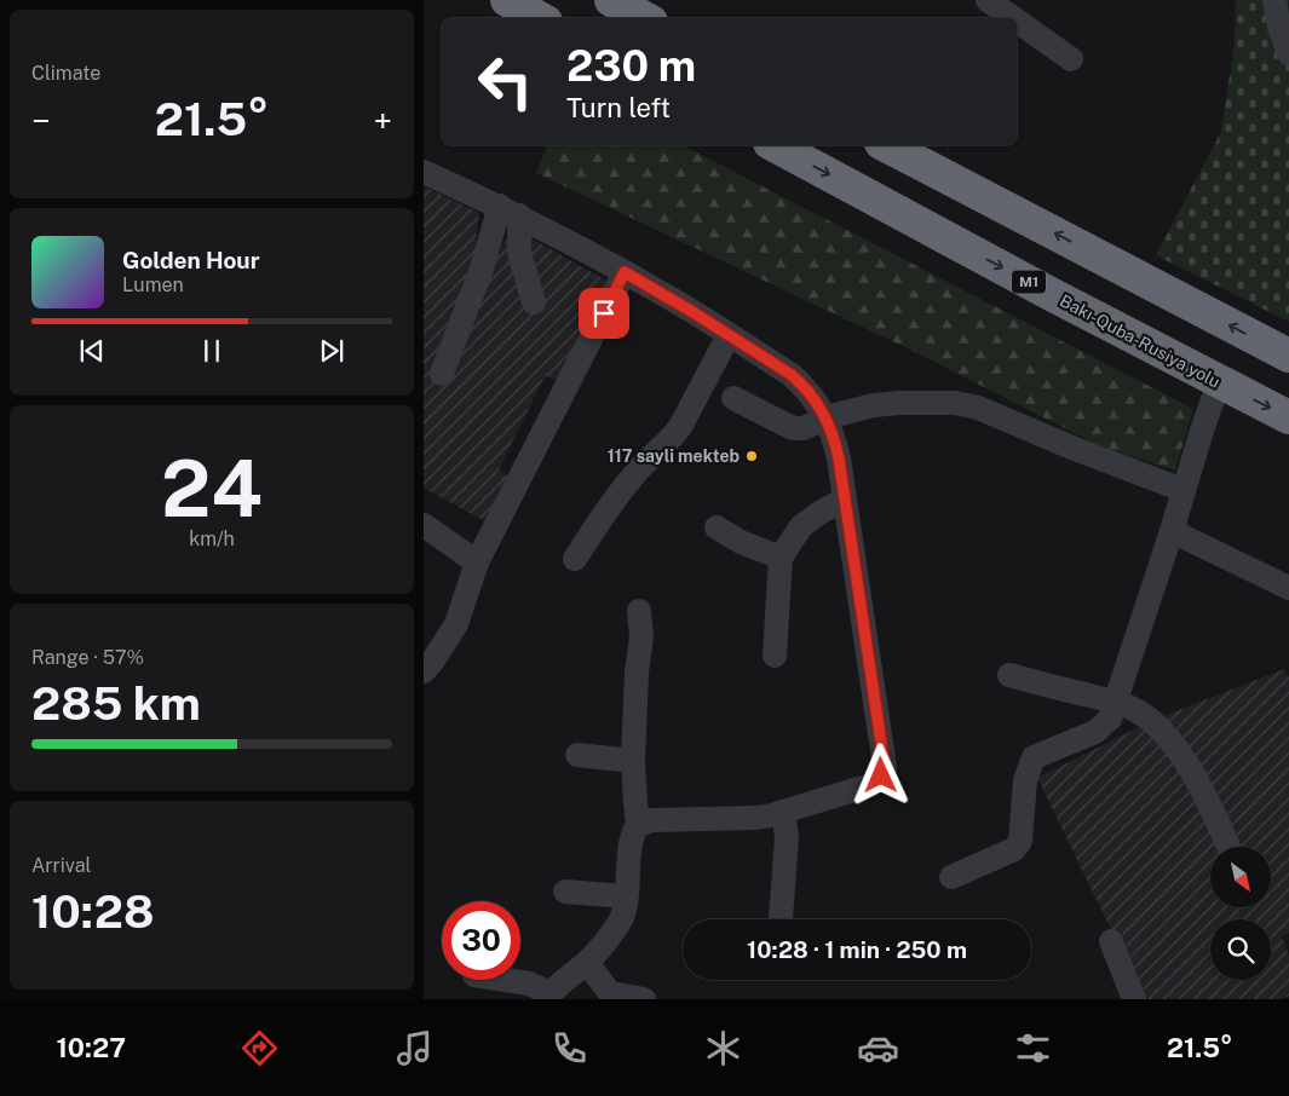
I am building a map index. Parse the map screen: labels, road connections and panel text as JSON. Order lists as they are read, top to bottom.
{
  "streets": {
    "highway": ["M1", "Bakı-Quba-Rusiya yolu"]
  },
  "places": ["117 sayli mekteb"],
  "north": "bottom right",
  "page": {
    "tile": [
      "Climate",
      ["24", "km/h"],
      ["Range · 57%", "285 km"],
      ["Arrival", "10:28"]
    ],
    "turn": ["230 m", "Turn left"],
    "heat": ["−", "21.5°", "+"],
    "song": ["Golden Hour", "Lumen"],
    "limit": "30",
    "trip": "10:28 · 1 min · 250 m",
    "tabs": ["10:27", "21.5°"]
  }
}
